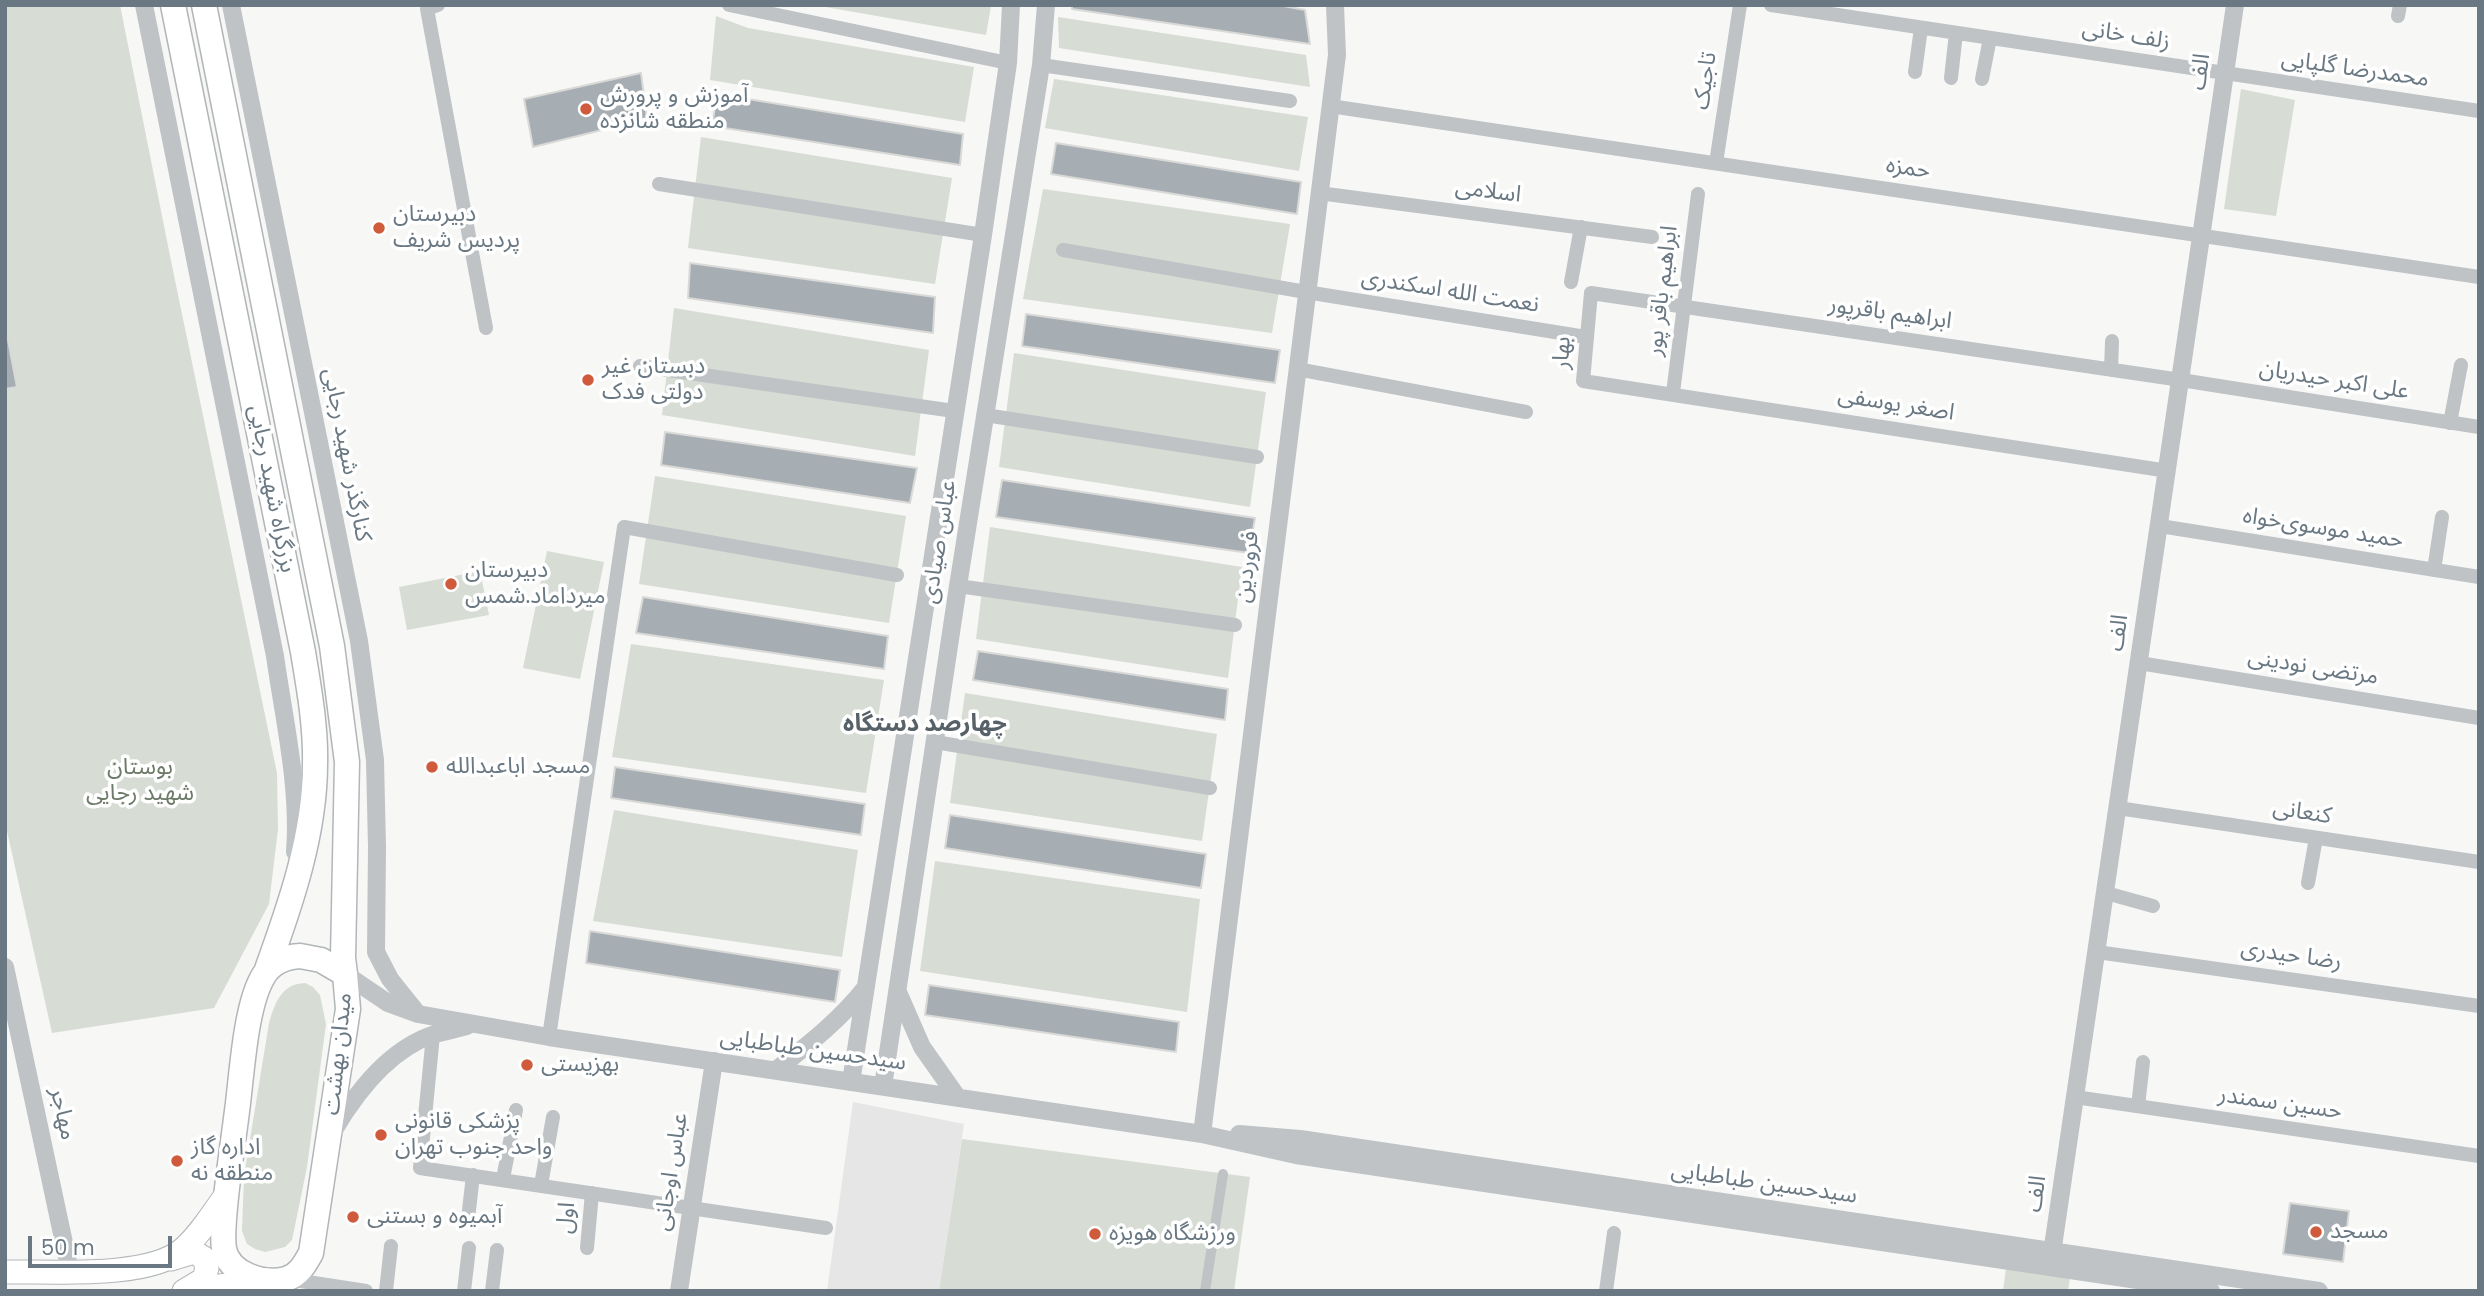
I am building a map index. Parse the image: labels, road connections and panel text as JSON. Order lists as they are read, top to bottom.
{
  "streets": {
    "highway": ["بزرگراه شهید رجایی", "میدان بهشت"],
    "street": [
      "زلف خانی",
      "محمدرضا گلپایی",
      "الف",
      "تاجیک",
      "حمزه",
      "اسلامی",
      "ابراهیم باقر پور",
      "نعمت الله اسکندری",
      "ابراهیم باقرپور",
      "بهار",
      "علی اکبر حیدریان",
      "اصغر یوسفی",
      "کنارگذر شهید رجایی",
      "حمید موسوی‌خواه",
      "عباس صیادی",
      "فروردین",
      "مرتضی نودینی",
      "کنعانی",
      "رضا حیدری",
      "سیدحسین طباطبایی",
      "حسین سمندر",
      "مهاجر",
      "عباس اوجانی",
      "اول"
    ]
  },
  "crossings": [
    ["زلف خانی", "محمدرضا گلپایی"],
    ["زلف خانی", "الف"],
    ["محمدرضا گلپایی", "الف"],
    ["الف", "حمزه"],
    ["الف", "ابراهیم باقرپور"],
    ["الف", "علی اکبر حیدریان"],
    ["الف", "اصغر یوسفی"],
    ["الف", "حمید موسوی‌خواه"],
    ["الف", "مرتضی نودینی"],
    ["الف", "کنعانی"],
    ["الف", "رضا حیدری"],
    ["الف", "سیدحسین طباطبایی"],
    ["الف", "حسین سمندر"],
    ["تاجیک", "حمزه"],
    ["حمزه", "فروردین"],
    ["اسلامی", "فروردین"],
    ["ابراهیم باقر پور", "ابراهیم باقرپور"],
    ["ابراهیم باقر پور", "اصغر یوسفی"],
    ["نعمت الله اسکندری", "بهار"],
    ["نعمت الله اسکندری", "فروردین"],
    ["ابراهیم باقرپور", "بهار"],
    ["ابراهیم باقرپور", "علی اکبر حیدریان"],
    ["بهار", "اصغر یوسفی"],
    ["کنارگذر شهید رجایی", "سیدحسین طباطبایی"],
    ["بزرگراه شهید رجایی", "سیدحسین طباطبایی"],
    ["بزرگراه شهید رجایی", "میدان بهشت"],
    ["عباس صیادی", "سیدحسین طباطبایی"],
    ["فروردین", "سیدحسین طباطبایی"],
    ["سیدحسین طباطبایی", "میدان بهشت"],
    ["سیدحسین طباطبایی", "عباس اوجانی"]
  ],
  "districts": ["چهارصد دستگاه"],
  "parks": ["بوستان شهید رجایی"],
  "places": [
    "آموزش و پرورش منطقه شانزده",
    "دبیرستان پردیس شریف",
    "دبستان غیر دولتی فدک",
    "دبیرستان میرداماد.شمس",
    "مسجد اباعبدالله",
    "بهزیستی",
    "پزشکی قانونی واحد جنوب تهران",
    "اداره گاز منطقه نه",
    "آبمیوه و بستنی",
    "مسجد",
    "ورزشگاه هویزه"
  ],
  "scale_bar": "50 m"
}
